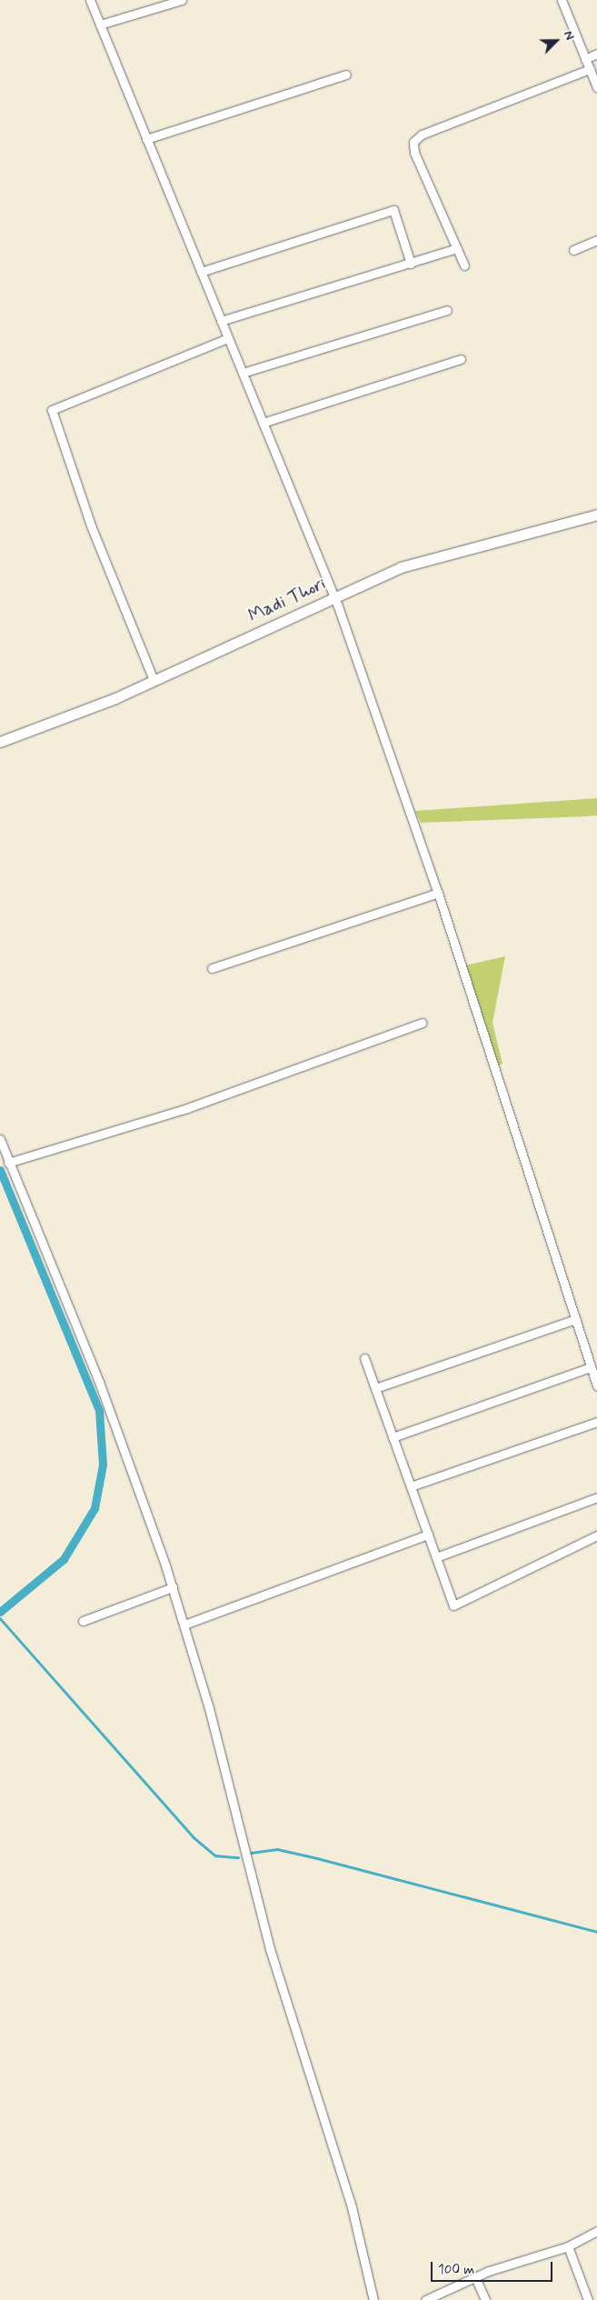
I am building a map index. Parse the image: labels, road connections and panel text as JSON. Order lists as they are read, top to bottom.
{
  "streets": {
    "main road": ["Madi Thori"]
  },
  "scale_bar": "100 m",
  "north": "top right"
}
